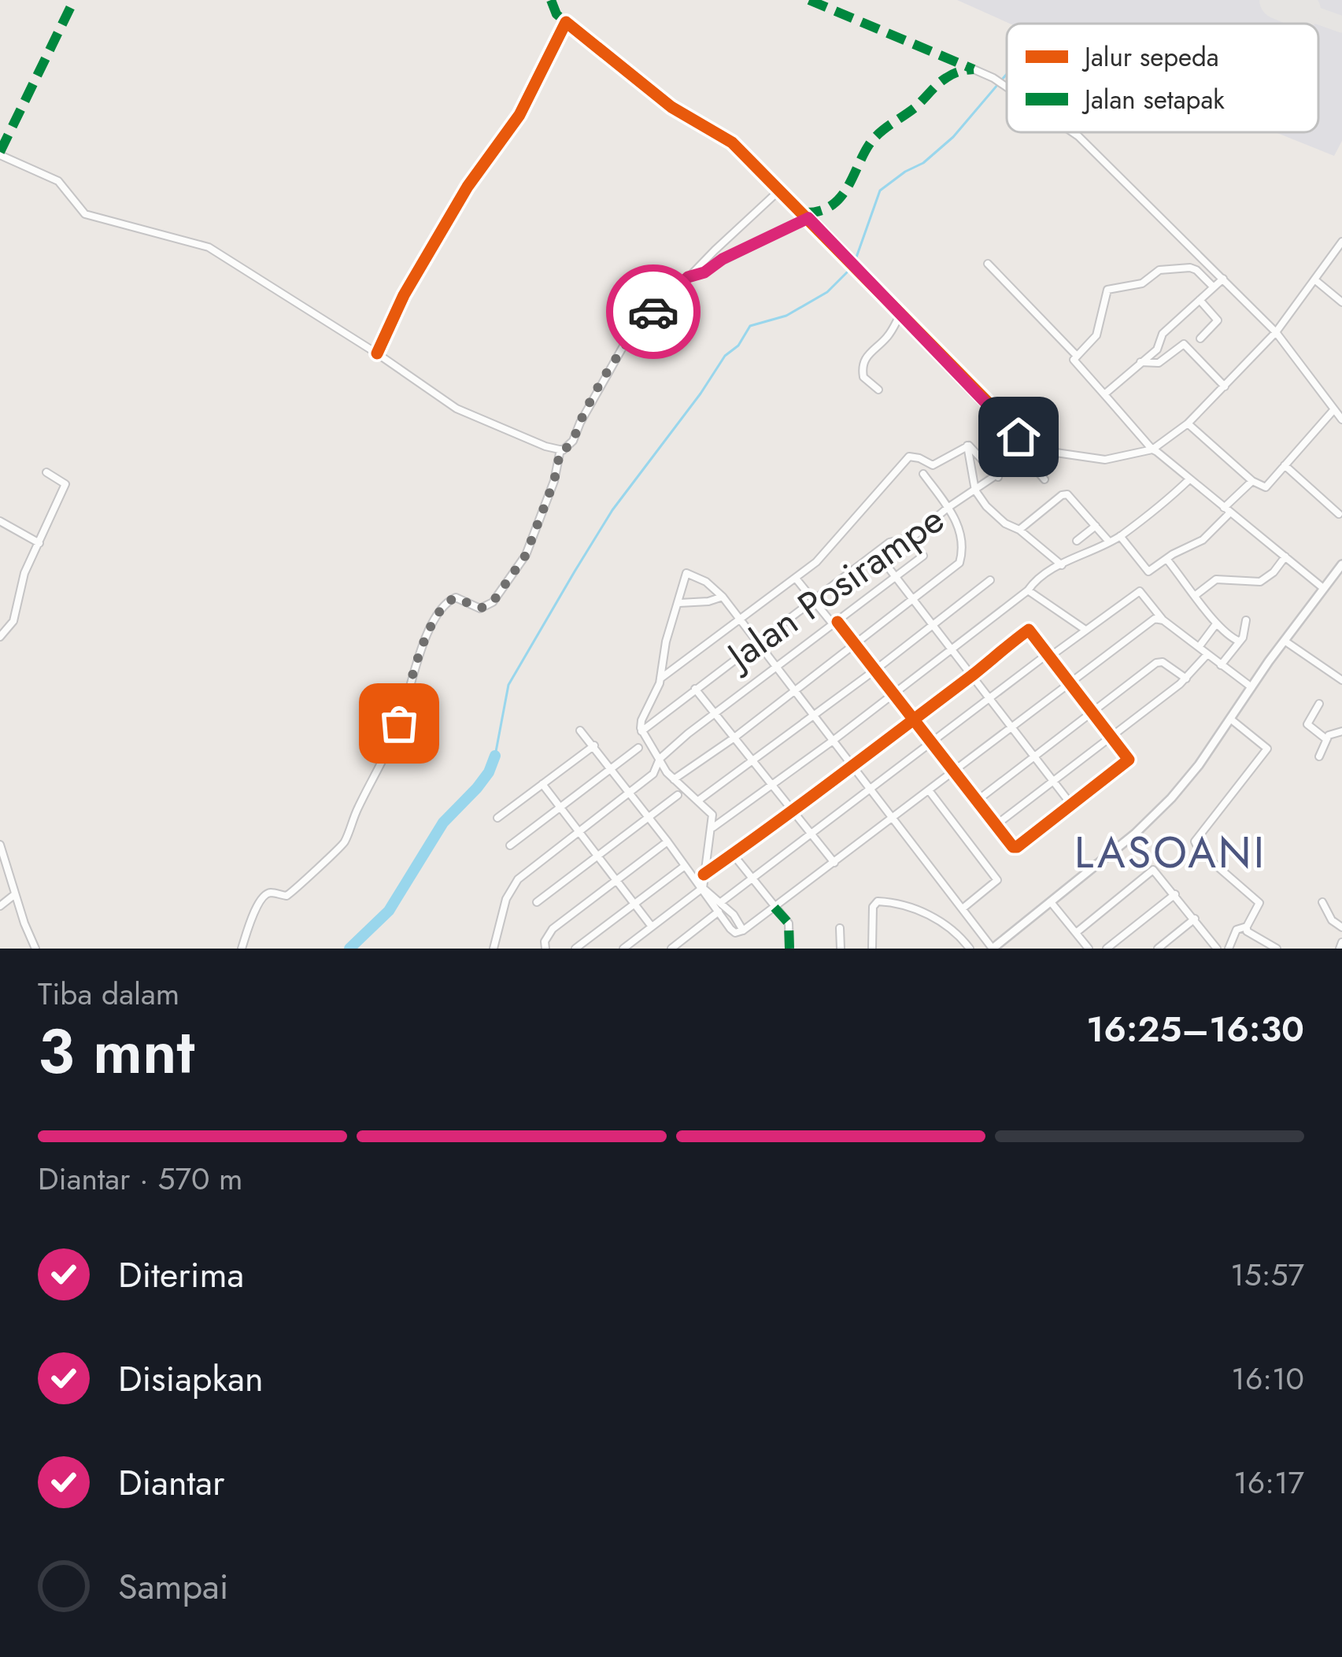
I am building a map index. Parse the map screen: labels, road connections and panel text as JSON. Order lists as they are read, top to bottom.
{
  "streets": {
    "street": ["Jalan Posirampe"]
  },
  "districts": ["LASOANI"],
  "legend": ["Jalur sepeda", "Jalan setapak"],
  "page": {
    "heading": ["3 mnt", "Tiba dalam", "16:25–16:30"],
    "bar": "Diantar · 570 m",
    "list": [
      ["Diterima", "15:57"],
      ["Disiapkan", "16:10"],
      ["Diantar", "16:17"],
      "Sampai"
    ]
  }
}
